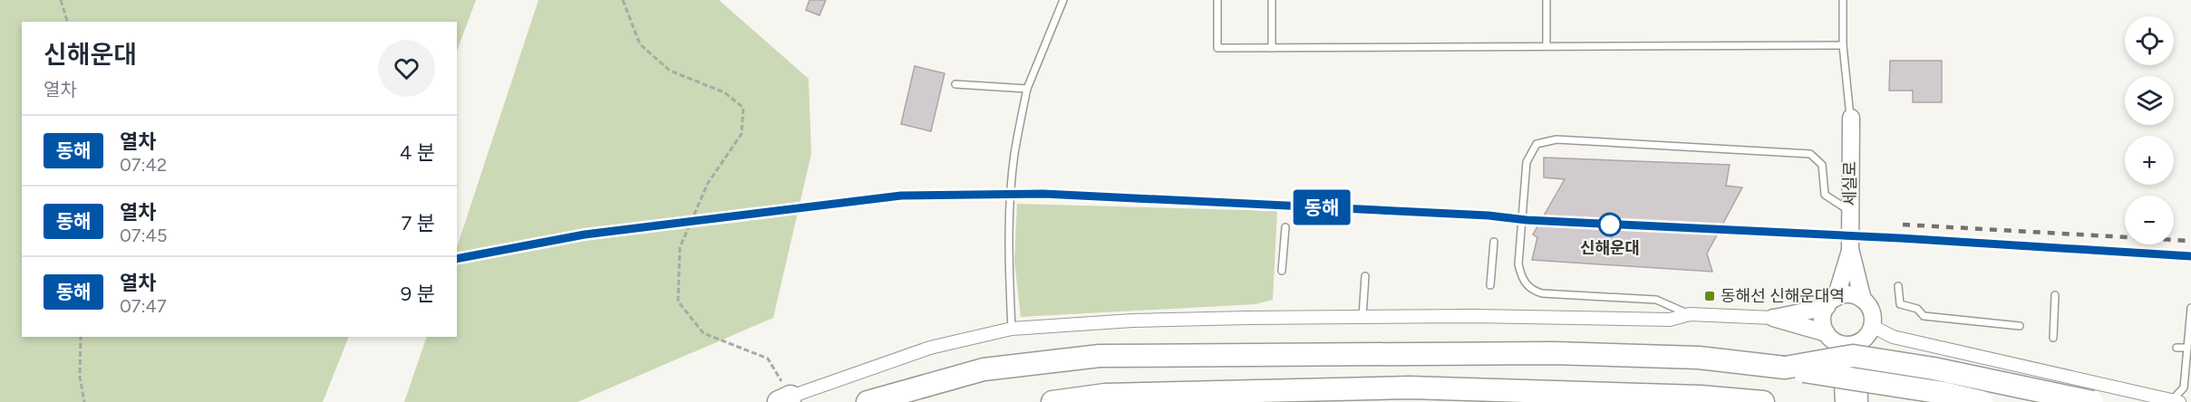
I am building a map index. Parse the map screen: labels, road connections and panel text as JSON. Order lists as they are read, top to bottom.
{
  "streets": {
    "street": ["세실로"]
  },
  "places": {
    "other": ["신해운대"],
    "transit": ["동해선 신해운대역"]
  },
  "page": {
    "on_map": "동해",
    "map_buttons": ["+", "−"],
    "heading": ["신해운대", "열차"],
    "list": [
      {
        "mark": "동해",
        "name": "열차",
        "note": "07:42",
        "value": "4 분"
      },
      {
        "mark": "동해",
        "name": "열차",
        "note": "07:45",
        "value": "7 분"
      },
      {
        "mark": "동해",
        "name": "열차",
        "note": "07:47",
        "value": "9 분"
      }
    ]
  }
}
